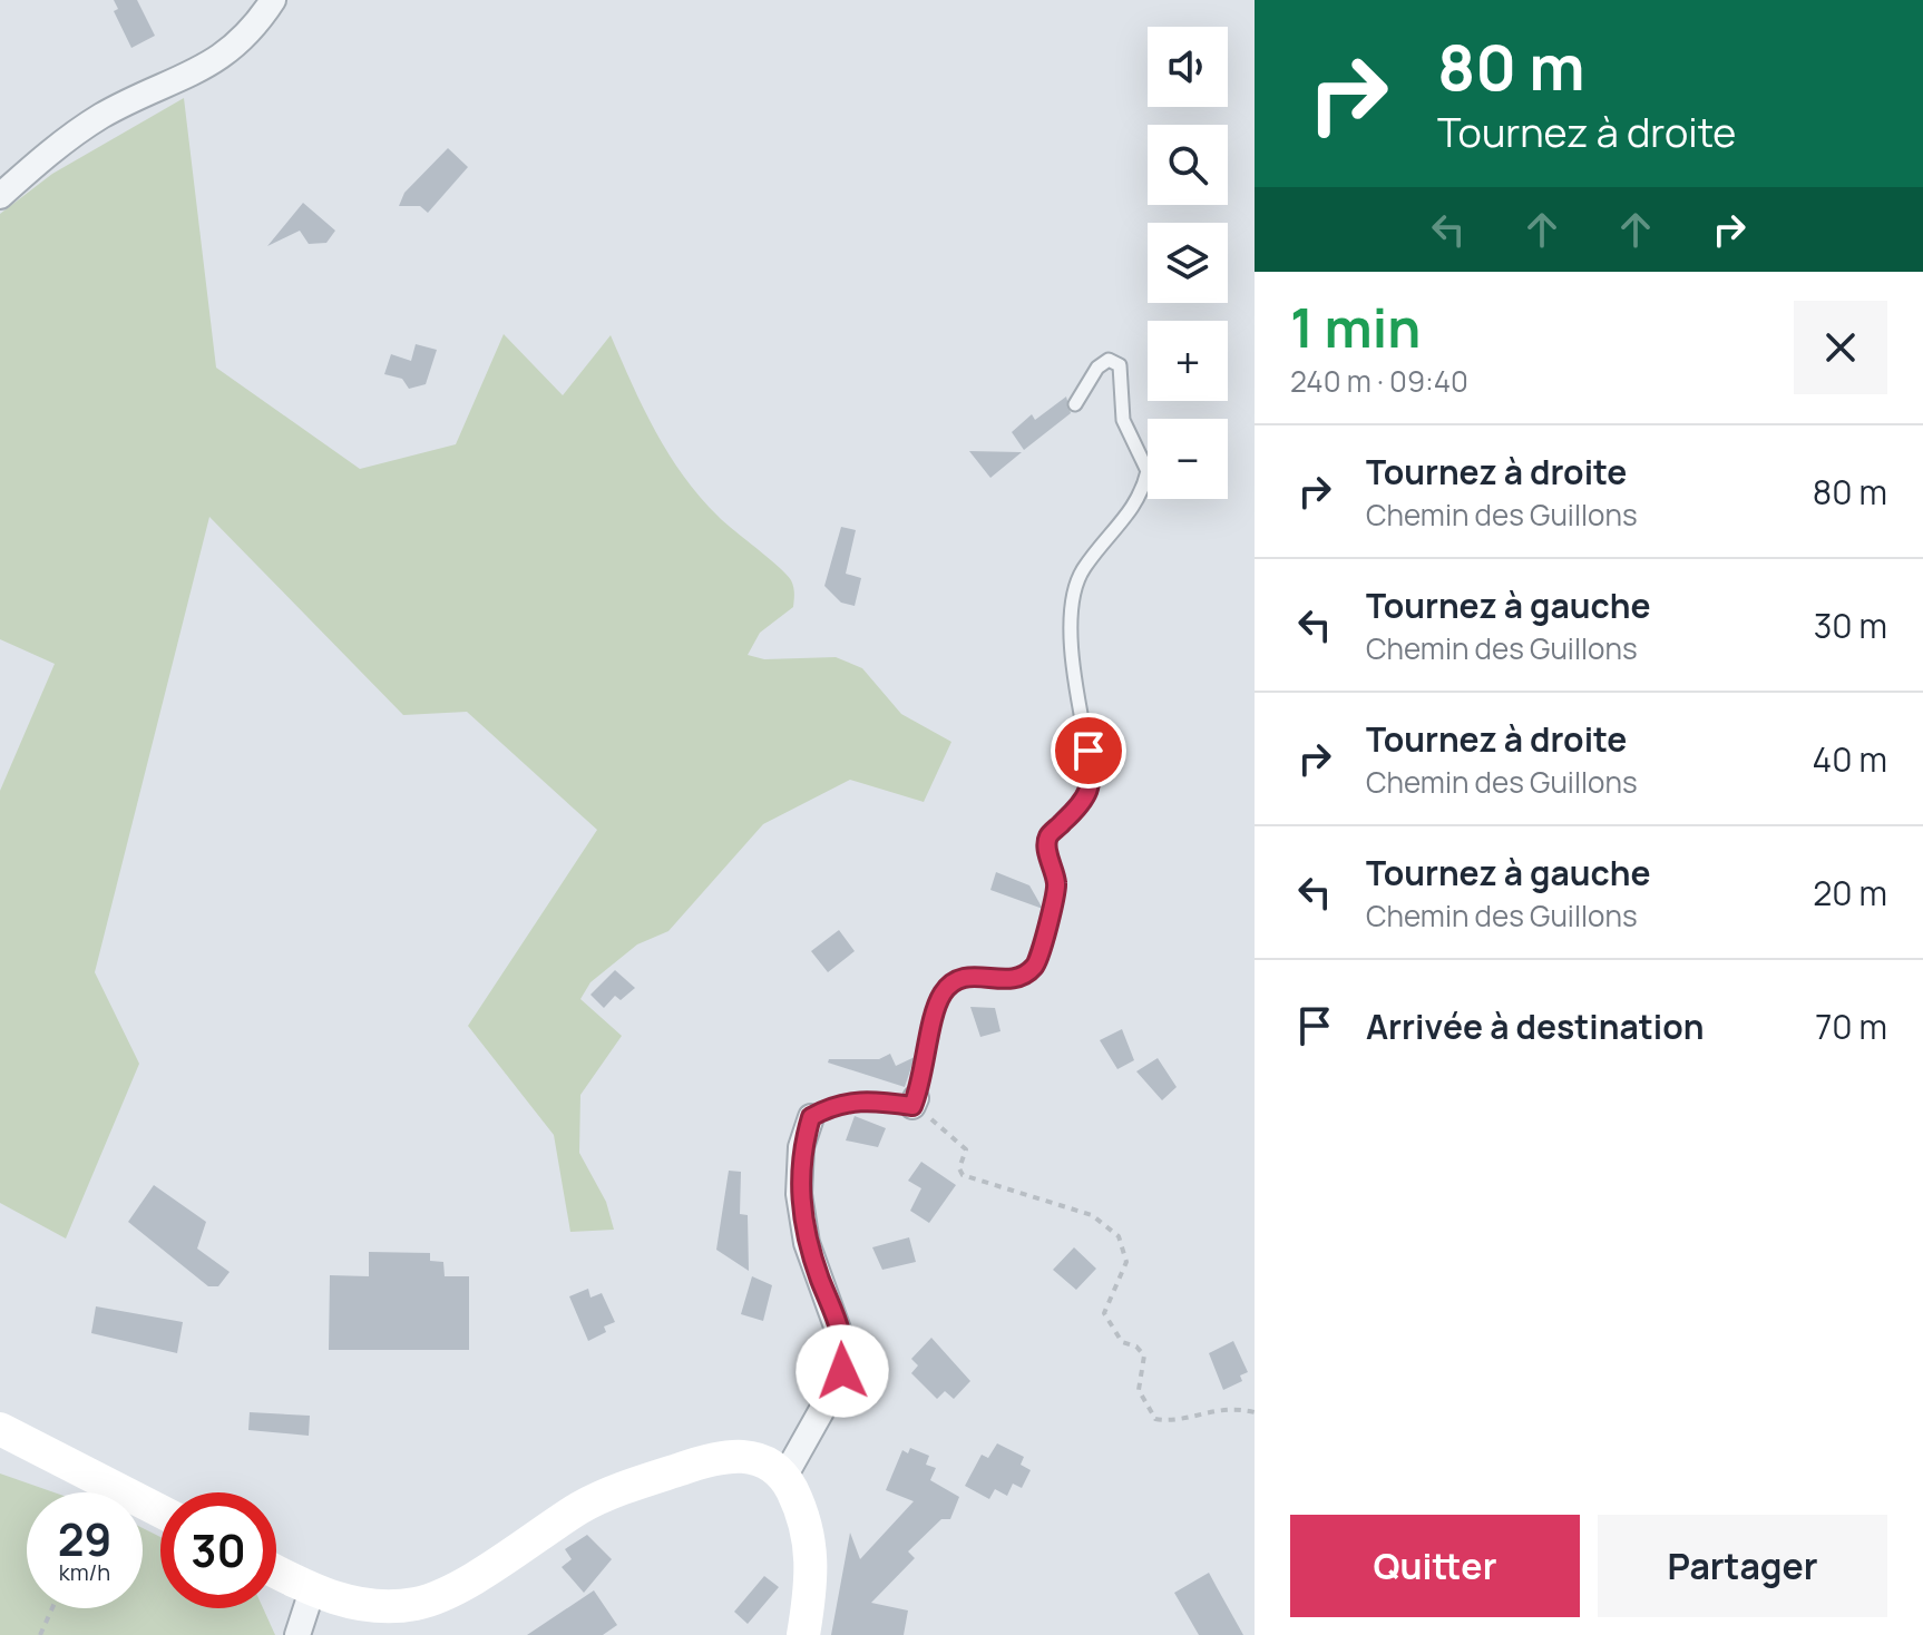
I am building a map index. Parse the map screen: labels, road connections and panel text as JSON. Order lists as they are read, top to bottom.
{
  "page": {
    "turn": ["80 m", "Tournez à droite"],
    "map_buttons": ["+", "−"],
    "heading": ["1 min", "240 m · 09:40"],
    "list": [
      {
        "name": "Tournez à droite",
        "note": "Chemin des Guillons",
        "value": "80 m"
      },
      {
        "name": "Tournez à gauche",
        "note": "Chemin des Guillons",
        "value": "30 m"
      },
      {
        "name": "Tournez à droite",
        "note": "Chemin des Guillons",
        "value": "40 m"
      },
      {
        "name": "Tournez à gauche",
        "note": "Chemin des Guillons",
        "value": "20 m"
      },
      {
        "name": "Arrivée à destination",
        "value": "70 m"
      }
    ],
    "speed": "29 km/h",
    "limit": "30",
    "buttons": ["Quitter", "Partager"]
  }
}
